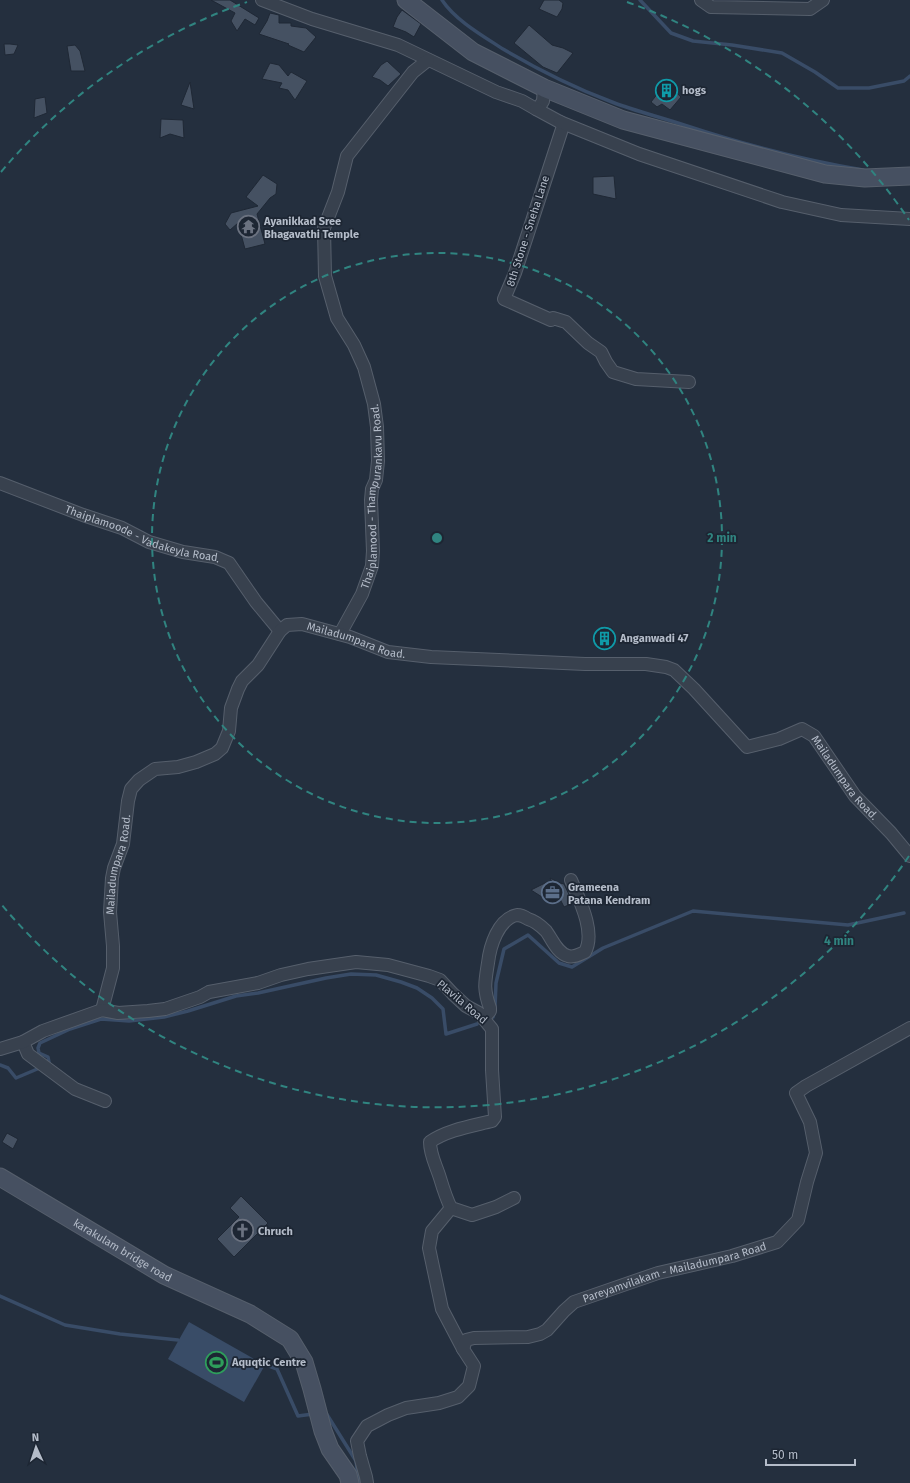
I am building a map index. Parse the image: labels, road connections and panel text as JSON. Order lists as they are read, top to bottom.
{
  "streets": {
    "main road": ["karakulam bridge road"],
    "street": [
      "8th Stone - Sneha Lane",
      "Thaiplamood - Thampurankavu Road.",
      "Thaiplamoode - Vadakeyla Road.",
      "Mailadumpara Road.",
      "Plavila Road",
      "Pareyamvilakam - Mailadumpara Road"
    ]
  },
  "crossings": [
    ["Thaiplamood - Thampurankavu Road.", "Mailadumpara Road."],
    ["Thaiplamoode - Vadakeyla Road.", "Mailadumpara Road."],
    ["Mailadumpara Road.", "Plavila Road"]
  ],
  "places": {
    "building": ["hogs", "Anganwadi 47"],
    "temple": ["Ayanikkad Sree Bhagavathi Temple"],
    "office": ["Grameena Patana Kendram"],
    "church": ["Chruch"],
    "sports": ["Aquqtic Centre"]
  },
  "scale_bar": "50 m",
  "north": "top",
  "rings": ["2 min", "4 min"]
}
